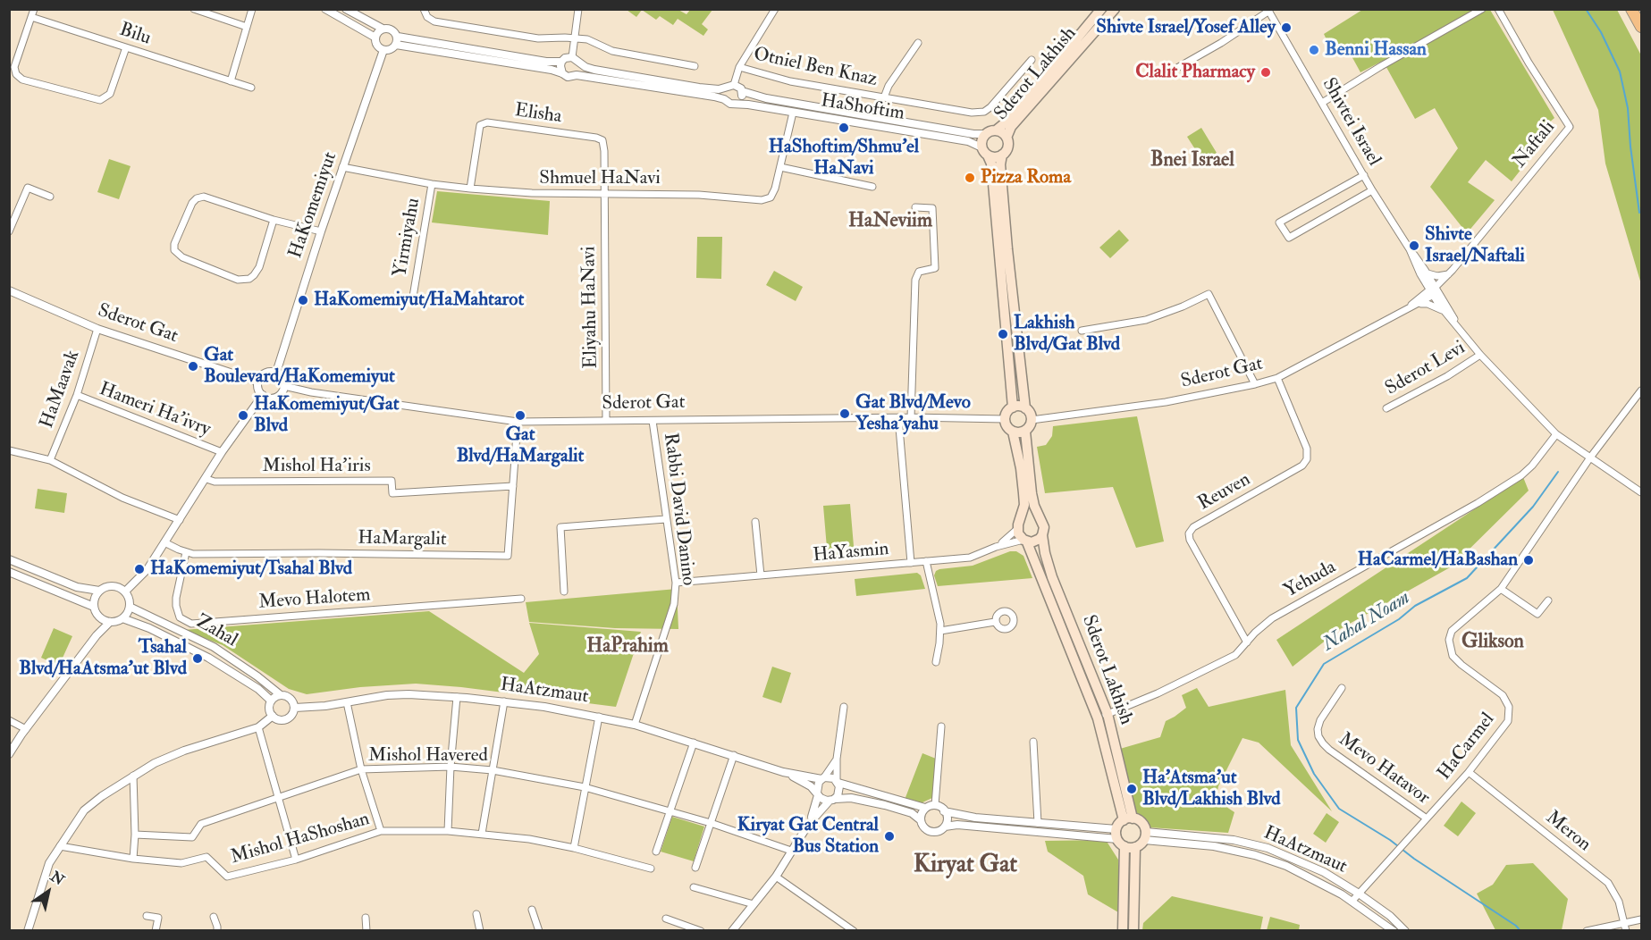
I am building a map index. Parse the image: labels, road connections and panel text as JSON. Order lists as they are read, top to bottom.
{
  "streets": {
    "main road": ["Sderot Lakhish"],
    "street": [
      "Bilu",
      "Otniel Ben Knaz",
      "HaShoftim",
      "Elisha",
      "Shivtei Israel",
      "Naftali",
      "Shmuel HaNavi",
      "HaKomemiyut",
      "Yirmiyahu",
      "Eliyahu HaNavi",
      "Sderot Gat",
      "Sderot Levi",
      "HaMaavak",
      "Hameri Ha'ivry",
      "Mishol Ha'iris",
      "Reuven",
      "Rabbi David Danino",
      "HaMargalit",
      "HaYasmin",
      "Yehuda",
      "Mevo Halotem",
      "Zahal",
      "HaAtzmaut",
      "HaCarmel",
      "Mishol Havered",
      "Mevo Hatavor",
      "Meron",
      "Mishol HaShoshan"
    ]
  },
  "crossings": [
    ["Sderot Lakhish", "HaShoftim"],
    ["Sderot Lakhish", "HaYasmin"],
    ["Sderot Lakhish", "Yehuda"],
    ["HaShoftim", "Shmuel HaNavi"],
    ["Elisha", "Shmuel HaNavi"],
    ["Elisha", "Eliyahu HaNavi"],
    ["Shivtei Israel", "Naftali"],
    ["Shivtei Israel", "Sderot Gat"],
    ["Shivtei Israel", "Sderot Levi"],
    ["Shivtei Israel", "Yehuda"],
    ["Shivtei Israel", "HaCarmel"],
    ["Naftali", "Sderot Gat"],
    ["Shmuel HaNavi", "HaKomemiyut"],
    ["Shmuel HaNavi", "Yirmiyahu"],
    ["Shmuel HaNavi", "Eliyahu HaNavi"],
    ["HaKomemiyut", "Sderot Gat"],
    ["Eliyahu HaNavi", "Sderot Gat"],
    ["Sderot Gat", "HaMaavak"],
    ["Sderot Gat", "Reuven"],
    ["Sderot Gat", "Rabbi David Danino"],
    ["Sderot Gat", "HaMargalit"],
    ["HaMaavak", "Hameri Ha'ivry"],
    ["Mishol Ha'iris", "HaMargalit"],
    ["Reuven", "Yehuda"],
    ["Rabbi David Danino", "HaYasmin"],
    ["Rabbi David Danino", "HaAtzmaut"],
    ["HaMargalit", "Mevo Halotem"],
    ["Zahal", "HaAtzmaut"],
    ["HaAtzmaut", "HaCarmel"],
    ["HaCarmel", "Mevo Hatavor"],
    ["HaCarmel", "Meron"]
  ],
  "districts": [
    "Bnei Israel",
    "HaNeviim",
    "Glikson",
    "HaPrahim",
    "Kiryat Gat"
  ],
  "water": ["Nahal Noam"],
  "places": [
    "Shivte Israel/Yosef Alley",
    "Benni Hassan",
    "Clalit Pharmacy",
    "HaShoftim/Shmu'el HaNavi",
    "Pizza Roma",
    "Shivte Israel/Naftali",
    "HaKomemiyut/HaMahtarot",
    "Lakhish Blvd/Gat Blvd",
    "Gat Boulevard/HaKomemiyut",
    "Gat Blvd/Mevo Yesha'yahu",
    "HaKomemiyut/Gat Blvd",
    "Gat Blvd/HaMargalit",
    "HaCarmel/HaBashan",
    "HaKomemiyut/Tsahal Blvd",
    "Tsahal Blvd/HaAtsma'ut Blvd",
    "Ha'Atsma'ut Blvd/Lakhish Blvd",
    "Kiryat Gat Central Bus Station"
  ],
  "north": "top right"
}
